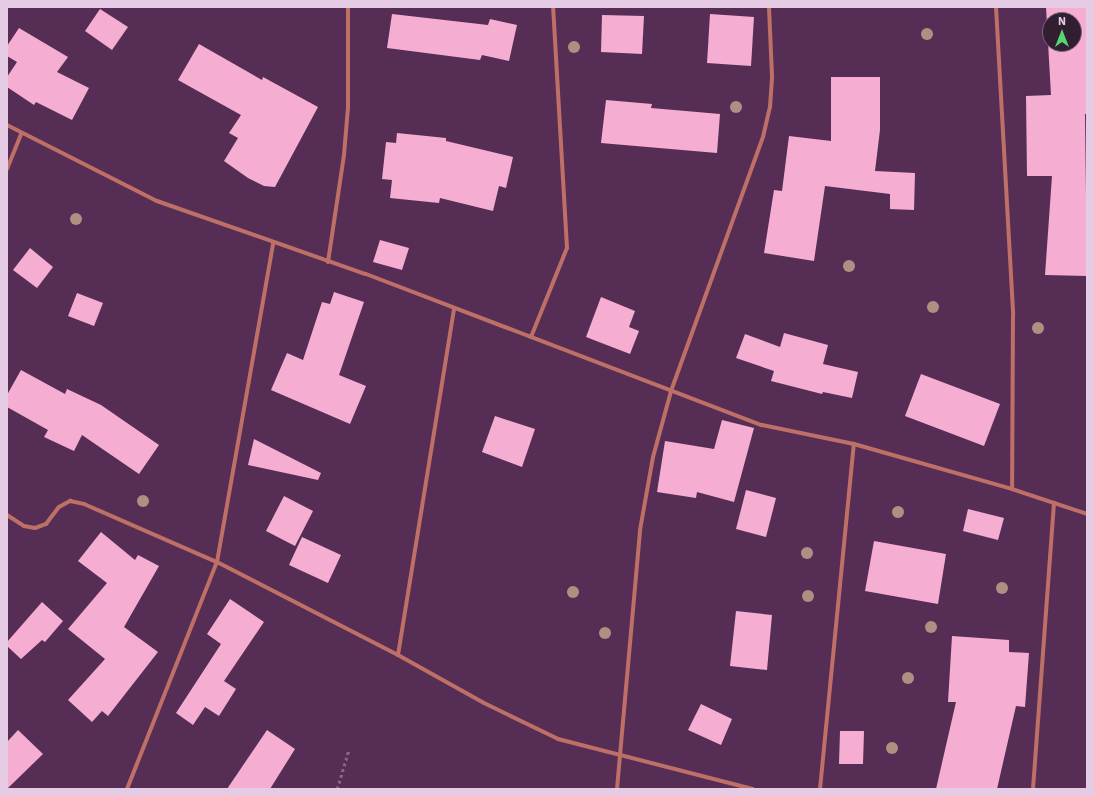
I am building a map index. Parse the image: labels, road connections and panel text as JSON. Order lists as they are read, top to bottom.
{
  "north": "top"
}
